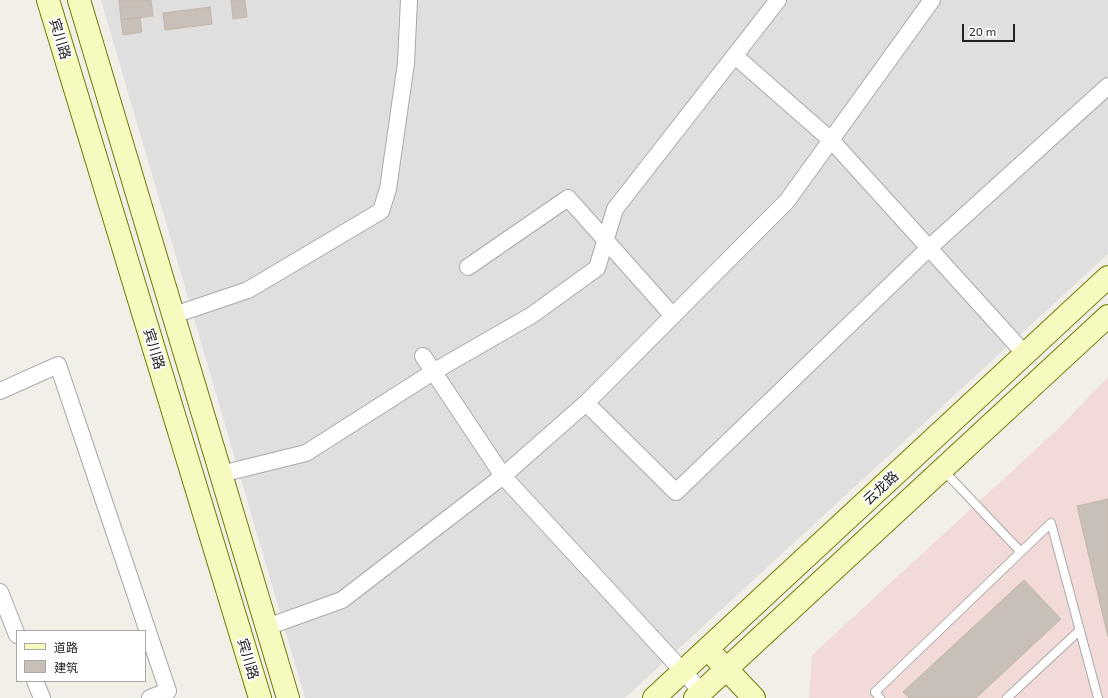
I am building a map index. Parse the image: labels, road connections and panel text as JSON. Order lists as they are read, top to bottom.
{
  "streets": {
    "main road": ["宾川路", "云龙路"]
  },
  "legend": ["道路", "建筑"],
  "scale_bar": "20 m"
}
